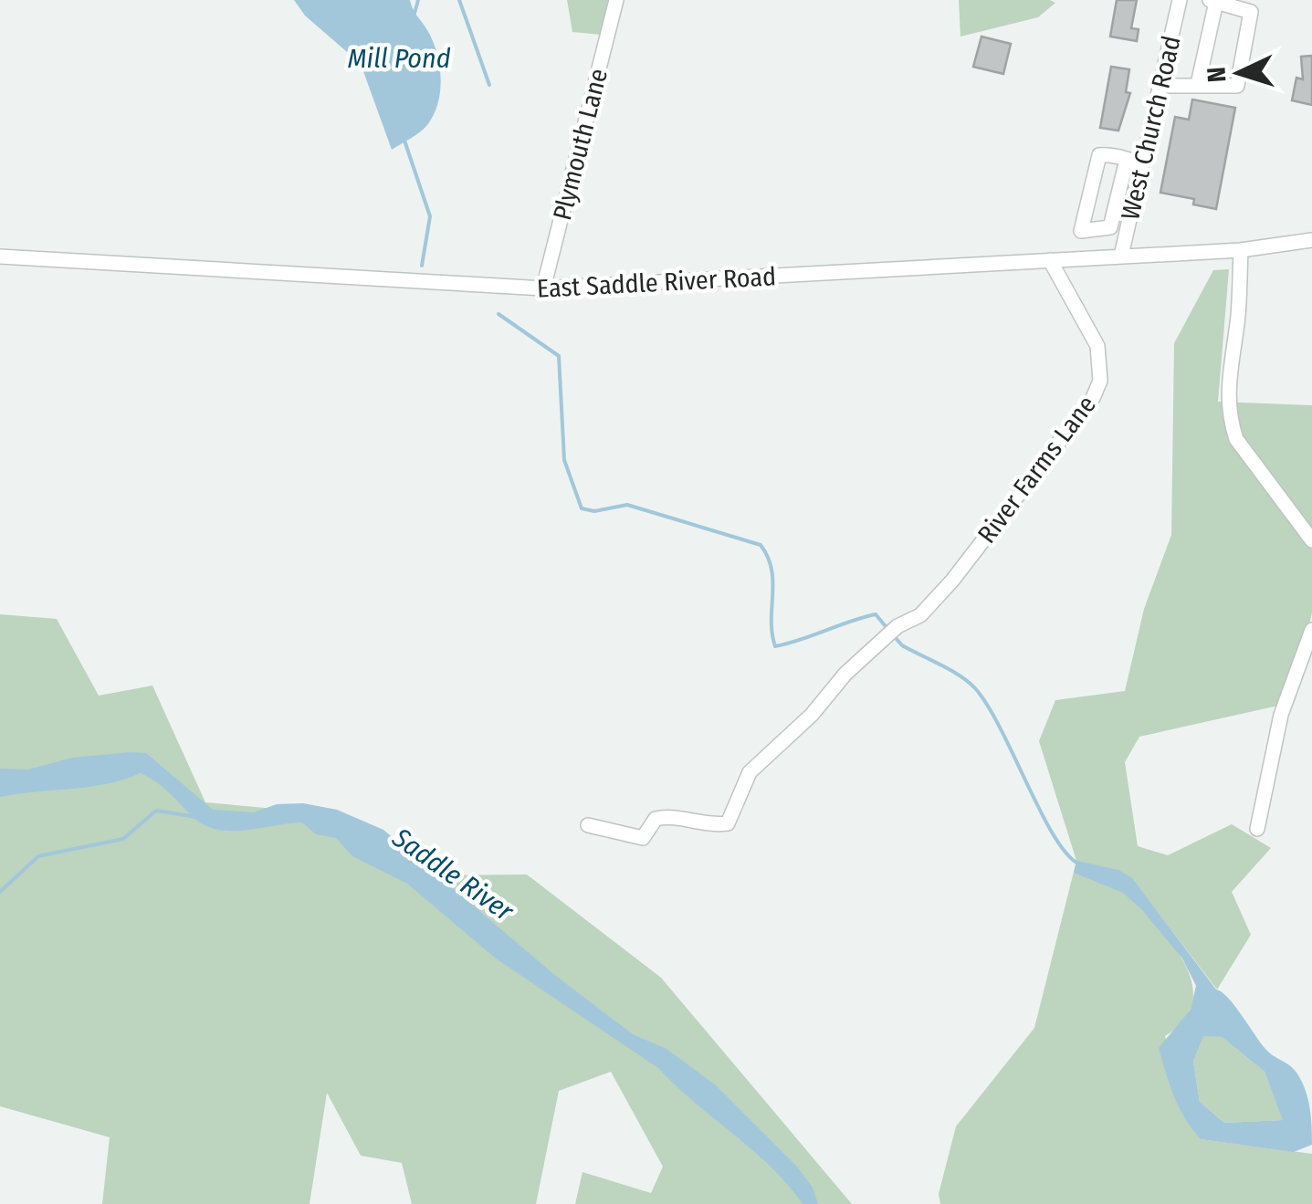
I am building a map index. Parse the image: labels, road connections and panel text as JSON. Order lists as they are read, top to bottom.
{
  "streets": {
    "street": [
      "West Church Road",
      "Plymouth Lane",
      "East Saddle River Road",
      "River Farms Lane"
    ]
  },
  "crossings": [
    ["West Church Road", "East Saddle River Road"],
    ["Plymouth Lane", "East Saddle River Road"],
    ["East Saddle River Road", "River Farms Lane"]
  ],
  "water": ["Mill Pond", "Saddle River"],
  "north": "left"
}
